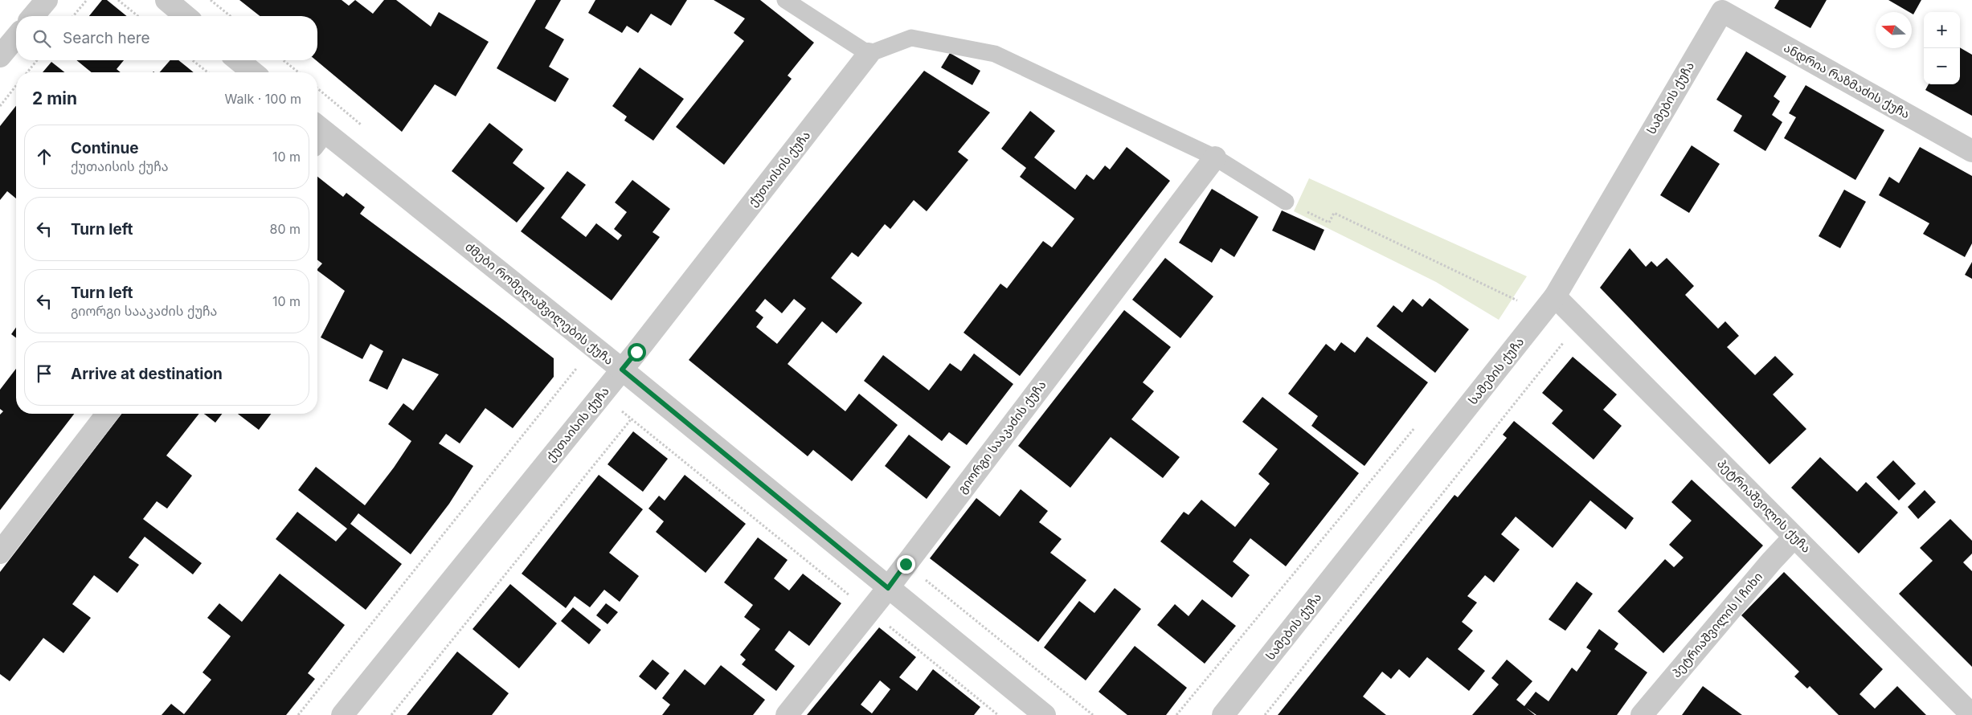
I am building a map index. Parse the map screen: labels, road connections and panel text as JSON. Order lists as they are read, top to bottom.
{
  "streets": {
    "street": [
      "ანდრია რაზმაძის ქუჩა",
      "სამების ქუჩა",
      "ქუთაისის ქუჩა",
      "ძმები რომელაშვილების ქუჩა",
      "გიორგი სააკაძის ქუჩა",
      "პეტრიაშვილის ქუჩა",
      "პეტრიაშვილის I ჩიხი"
    ]
  },
  "crossings": [
    ["ანდრია რაზმაძის ქუჩა", "სამების ქუჩა"],
    ["სამების ქუჩა", "პეტრიაშვილის ქუჩა"],
    ["ქუთაისის ქუჩა", "ძმები რომელაშვილების ქუჩა"],
    ["ძმები რომელაშვილების ქუჩა", "გიორგი სააკაძის ქუჩა"],
    ["პეტრიაშვილის ქუჩა", "პეტრიაშვილის I ჩიხი"]
  ],
  "north": "left",
  "page": {
    "map_buttons": ["+", "−"],
    "search": "Search here",
    "heading": ["2 min", "Walk · 100 m"],
    "list": [
      ["Continue", "ქუთაისის ქუჩა", "10 m"],
      ["Turn left", "80 m"],
      ["Turn left", "გიორგი სააკაძის ქუჩა", "10 m"],
      "Arrive at destination"
    ]
  }
}
